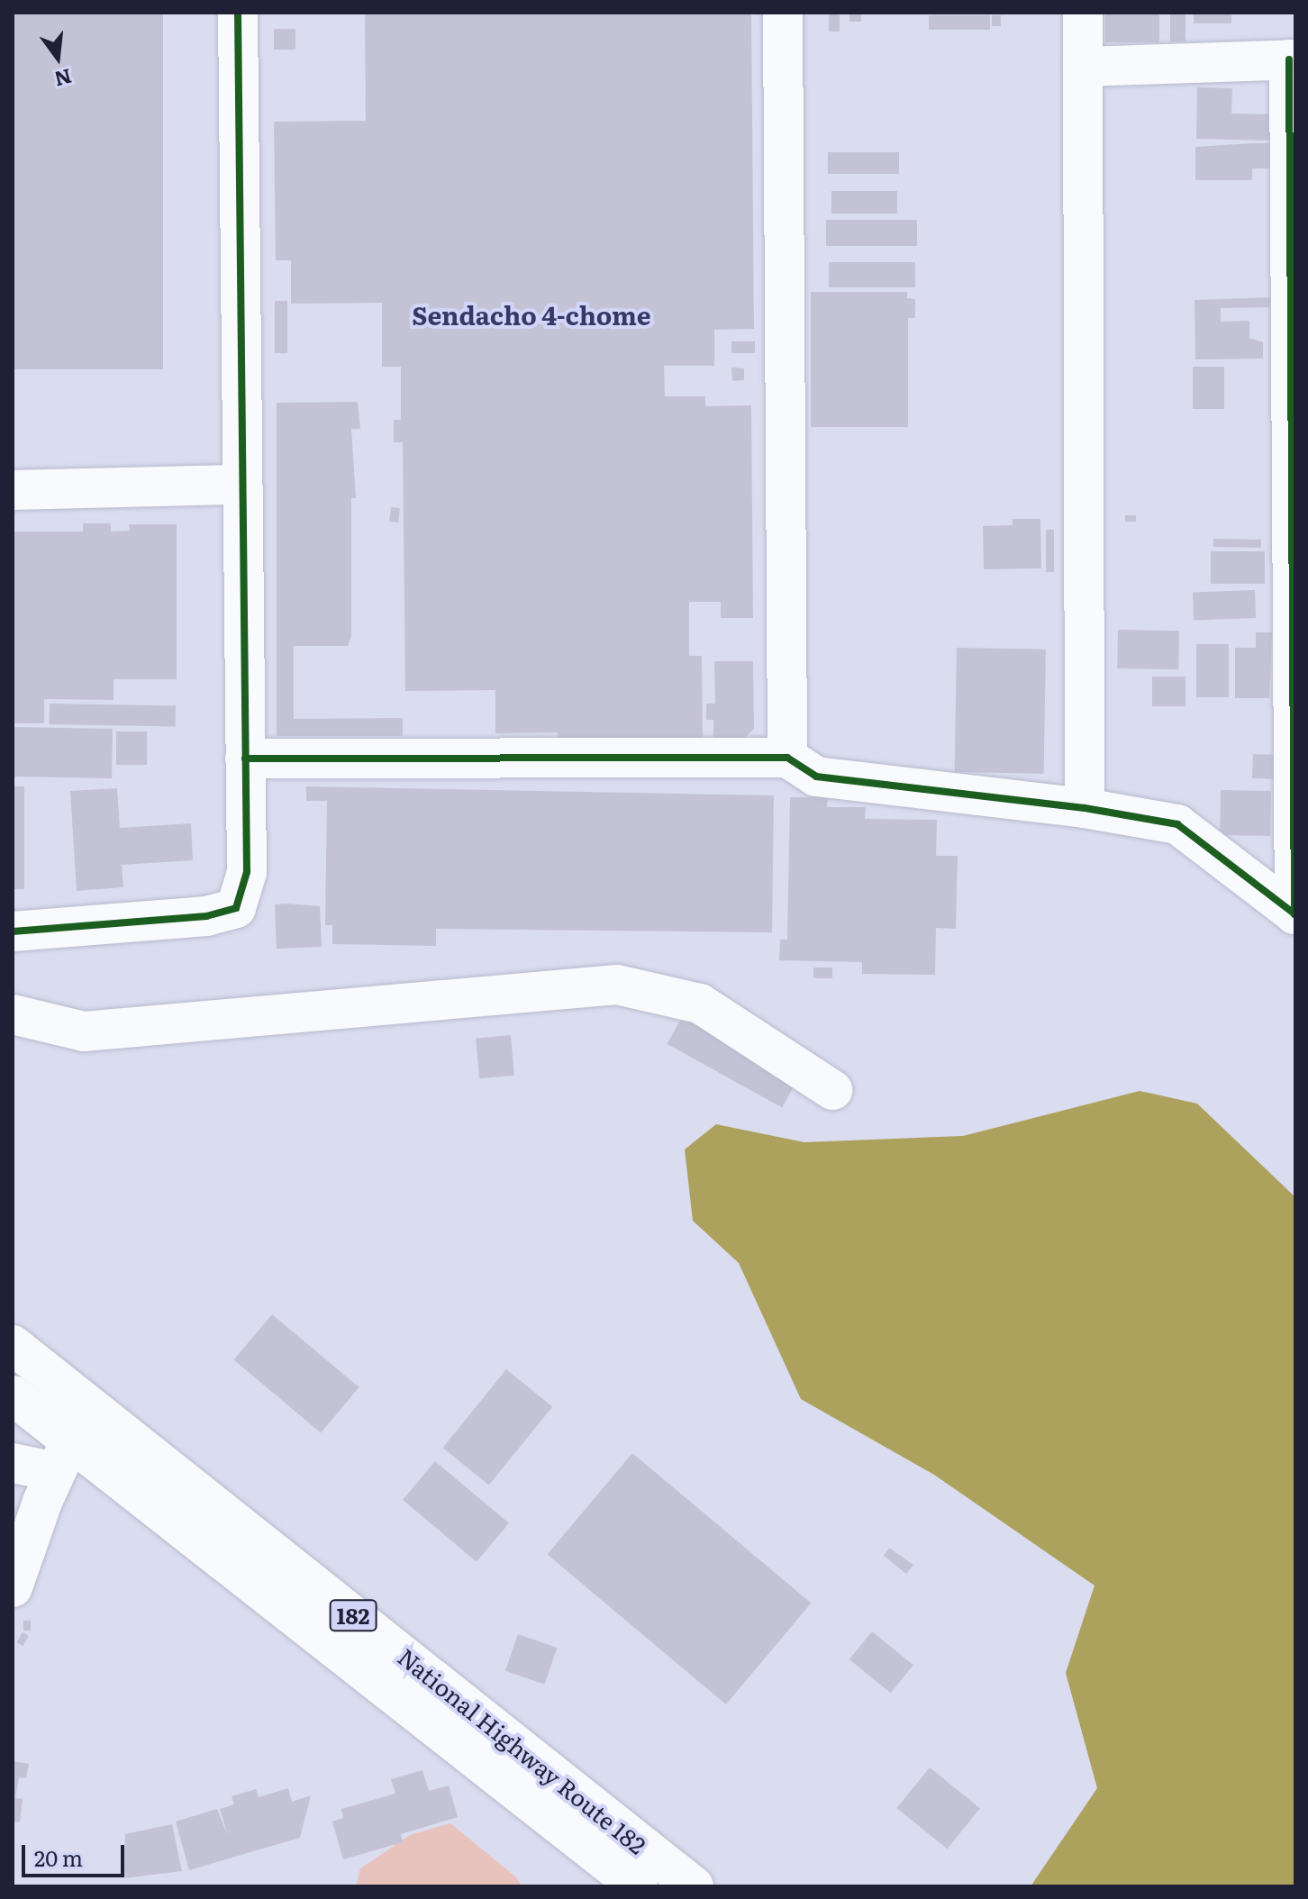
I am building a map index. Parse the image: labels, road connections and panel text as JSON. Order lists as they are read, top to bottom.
{
  "streets": {
    "main road": ["182", "National Highway Route 182"]
  },
  "districts": ["Sendacho 4-chome"],
  "scale_bar": "20 m",
  "north": "bottom"
}
